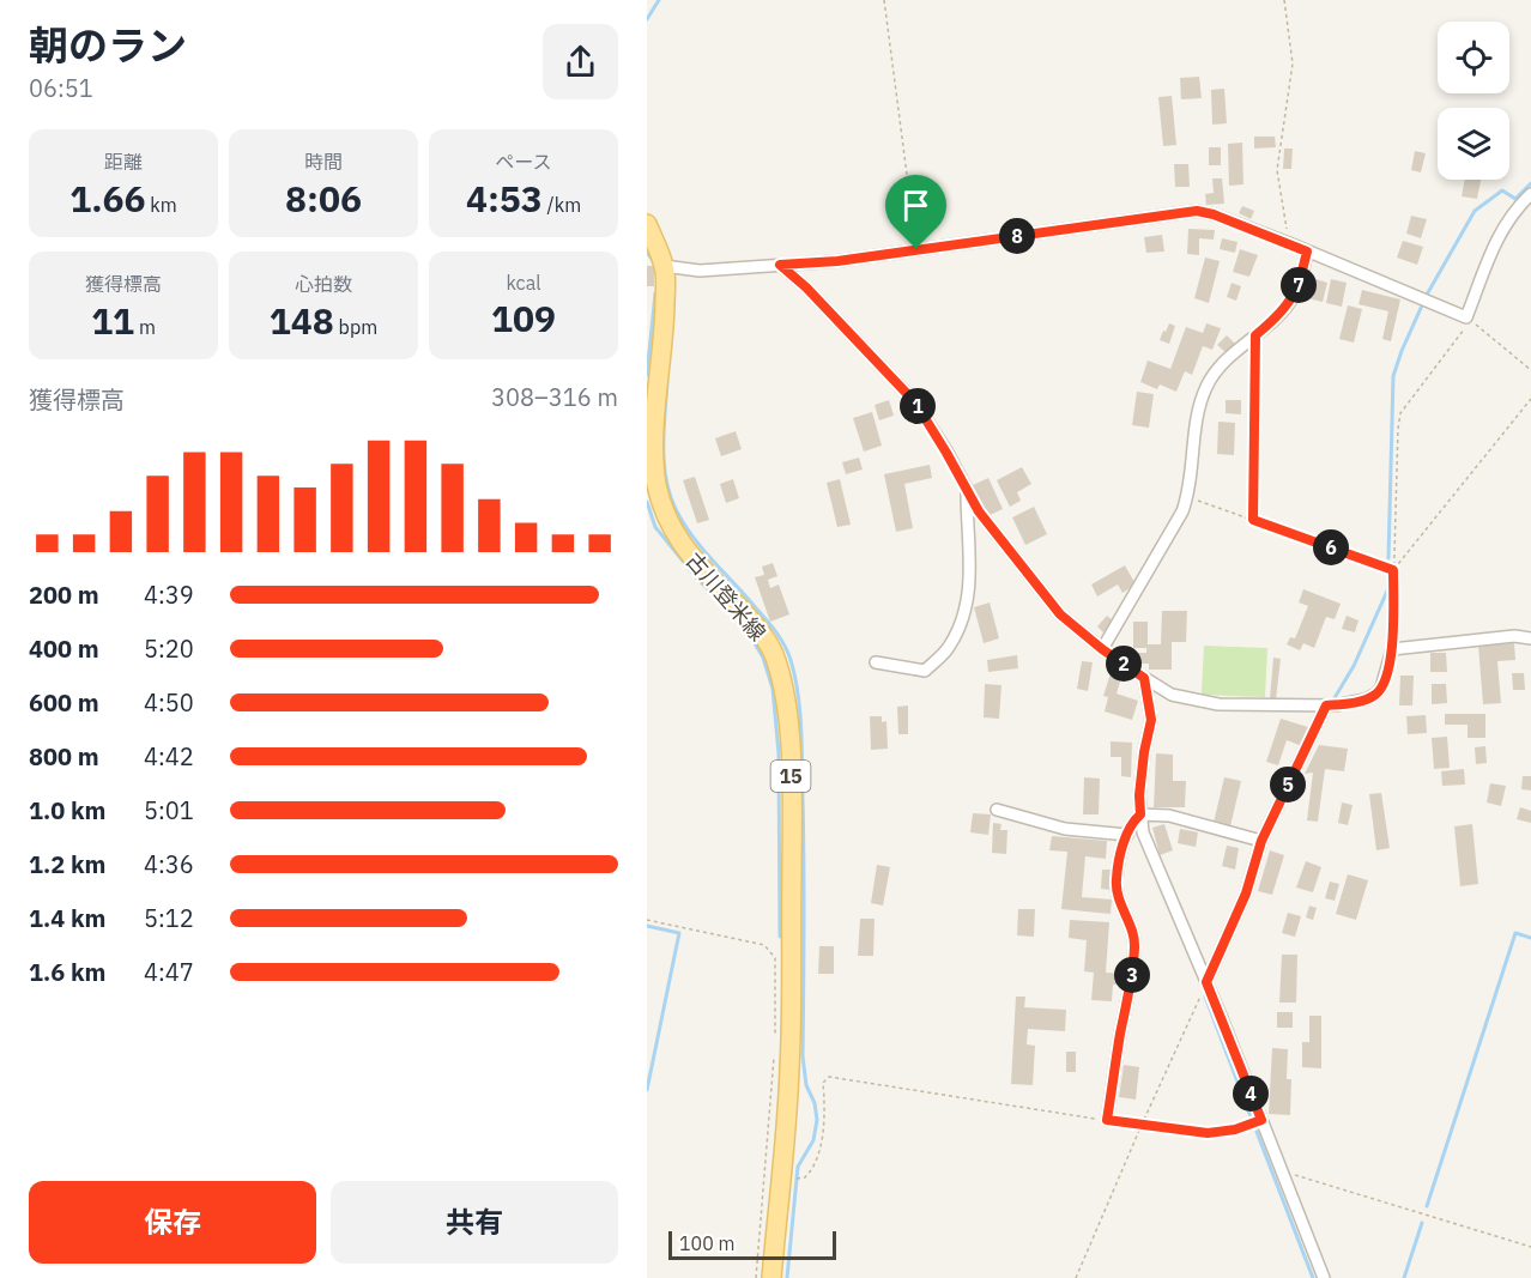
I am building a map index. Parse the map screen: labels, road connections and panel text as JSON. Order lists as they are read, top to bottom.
{
  "streets": {
    "main road": ["古川登米線", "15"]
  },
  "scale_bar": "100 m",
  "page": {
    "heading": ["朝のラン", "06:51"],
    "stats": [
      ["距離", "1.66 km"],
      ["時間", "8:06"],
      ["ペース", "4:53 /km"],
      ["獲得標高", "11 m"],
      ["心拍数", "148 bpm"],
      ["kcal", "109"]
    ],
    "pins": [
      "8",
      "7",
      "1",
      "6",
      "2",
      "5",
      "3",
      "4"
    ],
    "chart": ["獲得標高", "308–316 m"],
    "list": [
      {
        "name": "200 m",
        "note": "4:39"
      },
      {
        "name": "400 m",
        "note": "5:20"
      },
      {
        "name": "600 m",
        "note": "4:50"
      },
      {
        "name": "800 m",
        "note": "4:42"
      },
      {
        "name": "1.0 km",
        "note": "5:01"
      },
      {
        "name": "1.2 km",
        "note": "4:36"
      },
      {
        "name": "1.4 km",
        "note": "5:12"
      },
      {
        "name": "1.6 km",
        "note": "4:47"
      }
    ],
    "buttons": ["保存", "共有"],
    "scale": "100 m"
  }
}
